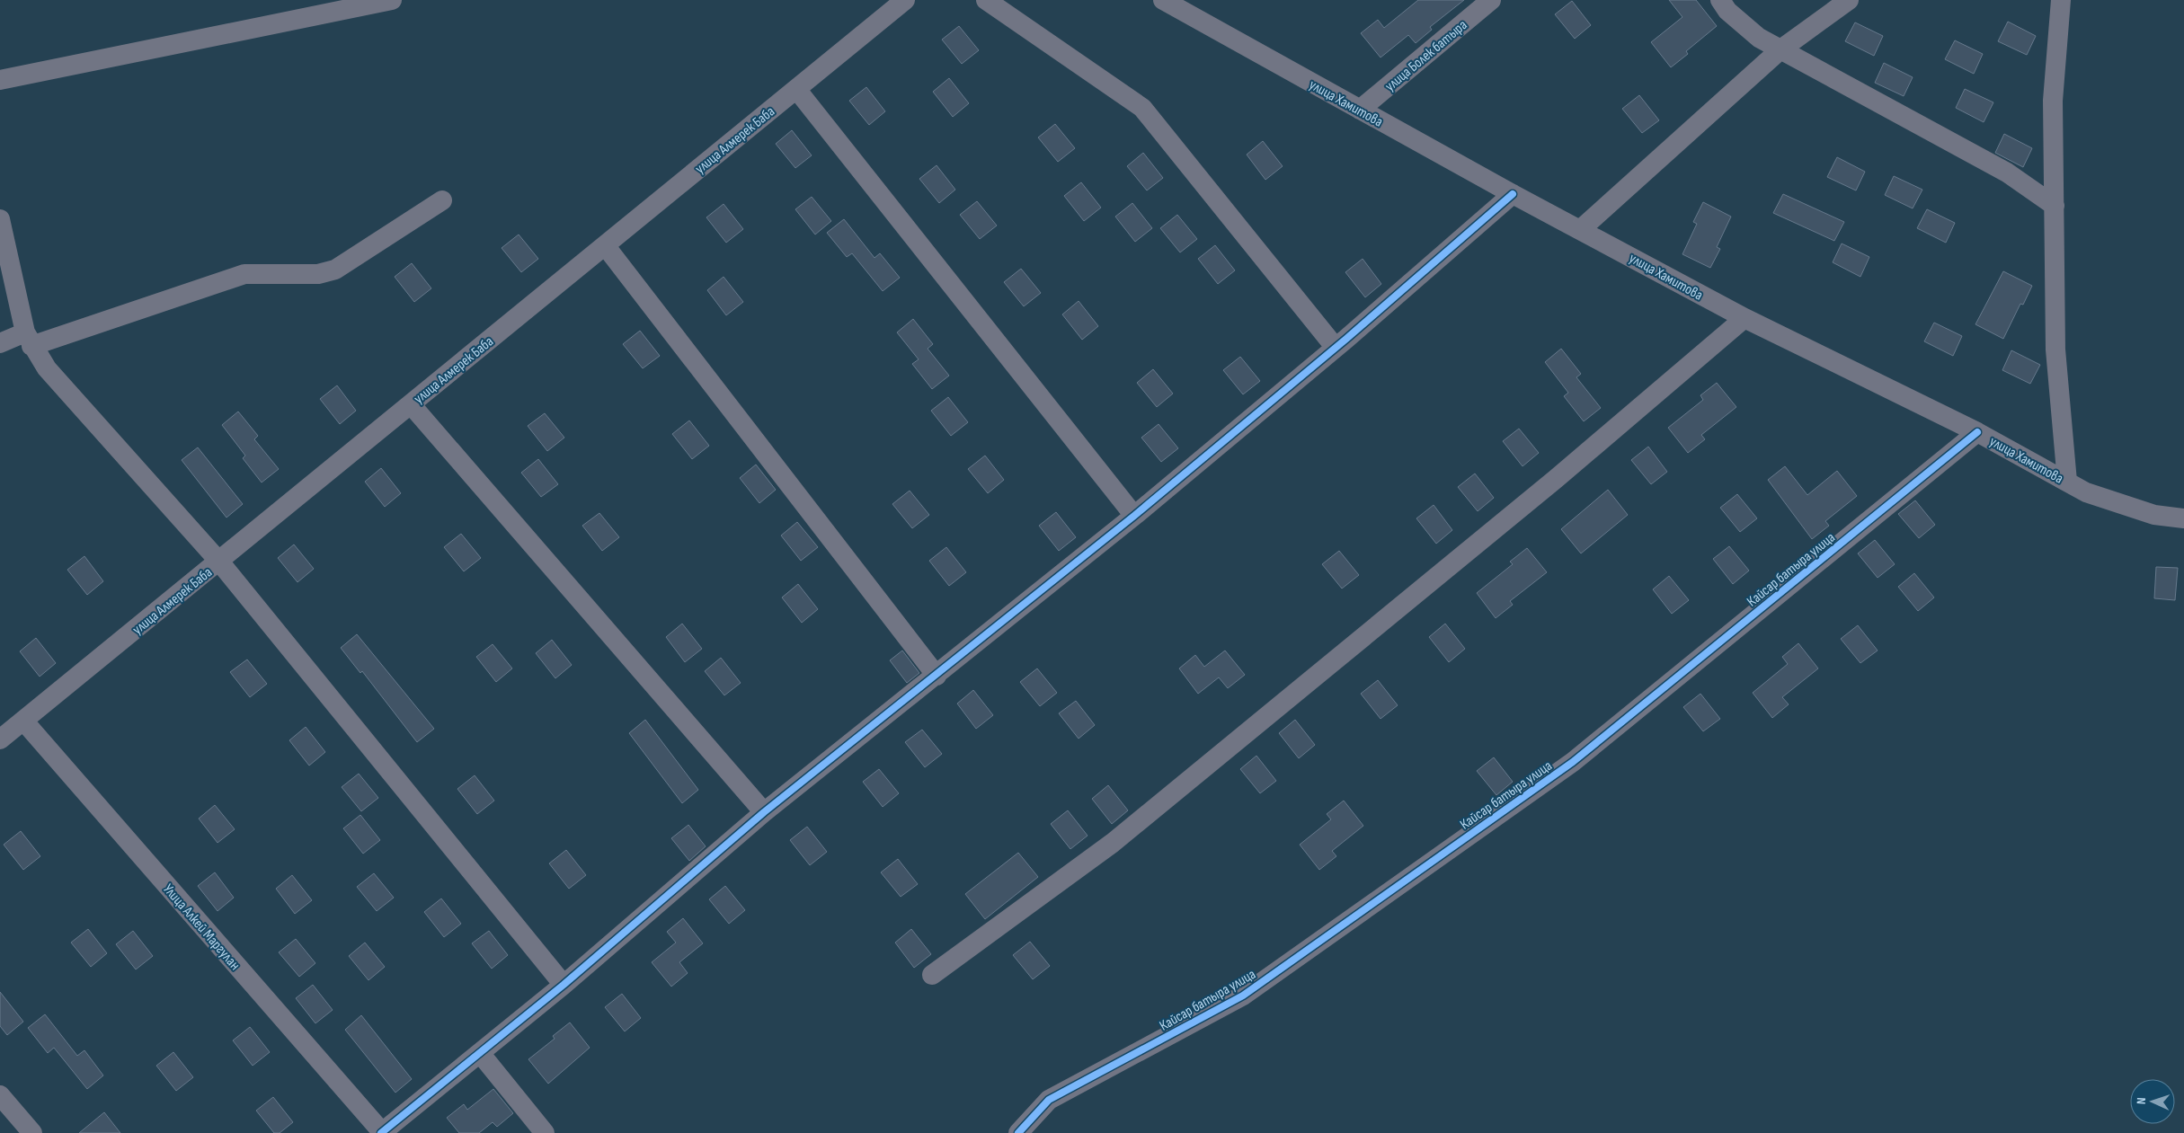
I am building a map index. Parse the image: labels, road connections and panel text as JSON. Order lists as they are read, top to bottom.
{
  "streets": {
    "street": [
      "улица Болек батыра",
      "улица Хамитова",
      "улица Алмерек Баба",
      "Кайсар батыра улица",
      "Улица Алкей Маргулан"
    ]
  },
  "crossings": [
    ["улица Болек батыра", "улица Хамитова"],
    ["улица Хамитова", "Кайсар батыра улица"],
    ["улица Алмерек Баба", "Улица Алкей Маргулан"]
  ],
  "north": "left"
}
